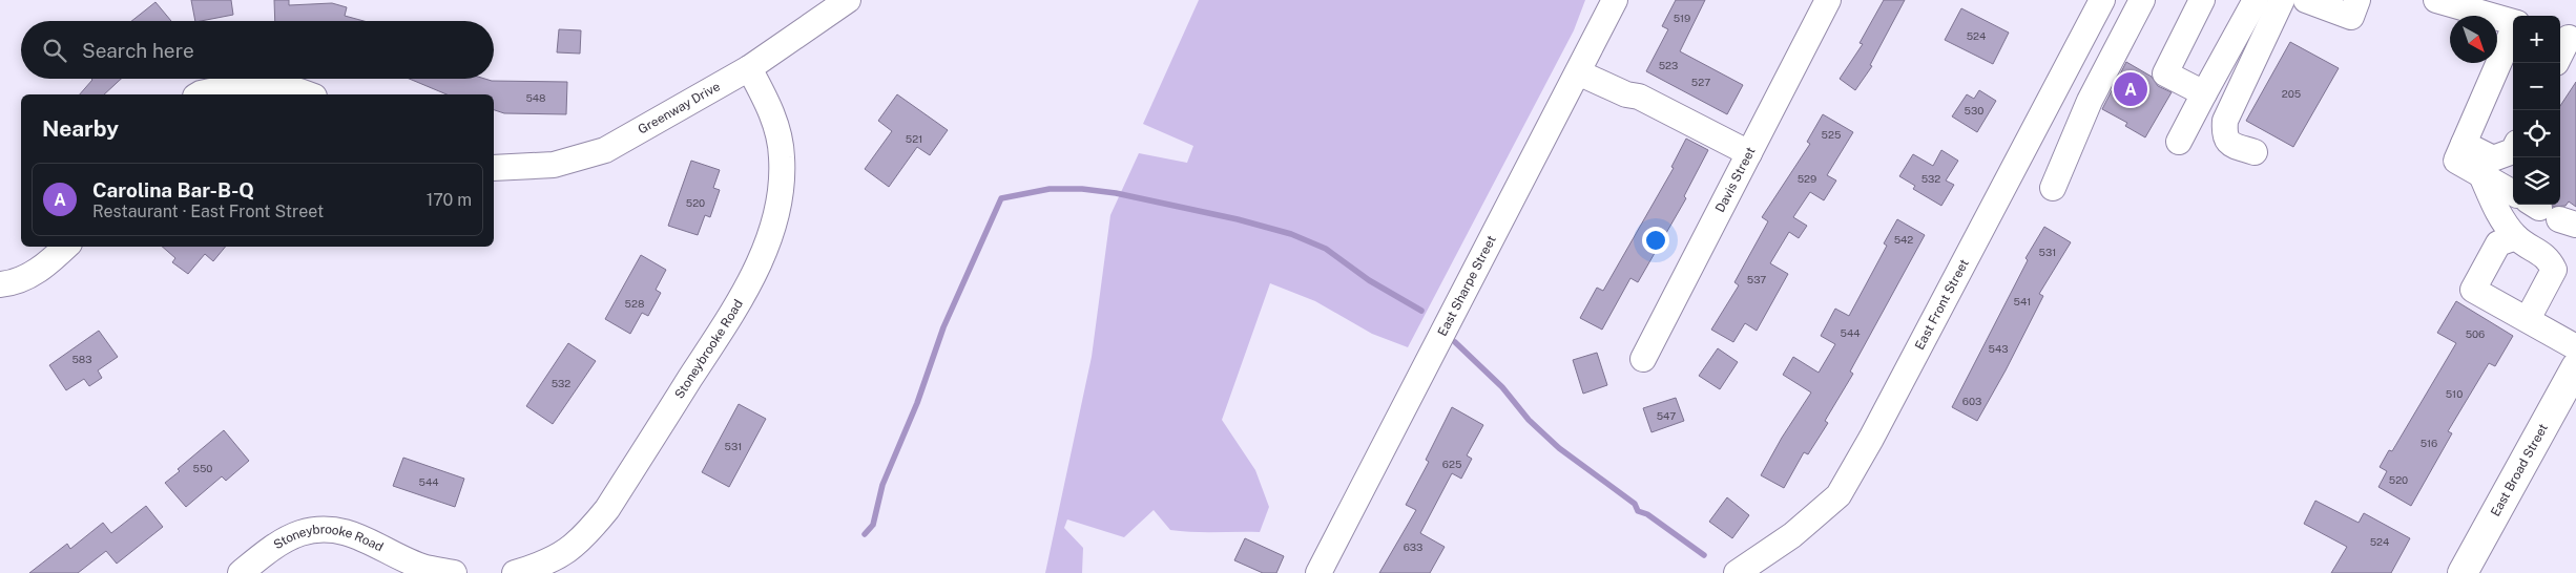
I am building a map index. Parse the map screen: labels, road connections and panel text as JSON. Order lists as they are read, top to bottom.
{
  "streets": {
    "main road": ["East Broad Street"],
    "street": [
      "Greenway Drive",
      "Davis Street",
      "East Sharpe Street",
      "East Front Street",
      "Stoneybrooke Road"
    ]
  },
  "crossings": [
    ["Greenway Drive", "Stoneybrooke Road"]
  ],
  "house_numbers": [
    "519",
    "524",
    "523",
    "527",
    "205",
    "548",
    "530",
    "525",
    "521",
    "529",
    "532",
    "520",
    "542",
    "531",
    "537",
    "541",
    "528",
    "544",
    "506",
    "543",
    "583",
    "532",
    "510",
    "603",
    "547",
    "516",
    "531",
    "625",
    "550",
    "520",
    "544",
    "524",
    "633"
  ],
  "north": "bottom right",
  "page": {
    "map_buttons": ["+", "−"],
    "search": "Search here",
    "pins": "A",
    "heading": "Nearby",
    "list": [
      {
        "mark": "A",
        "name": "Carolina Bar-B-Q",
        "note": "Restaurant · East Front Street",
        "value": "170 m"
      }
    ]
  }
}
